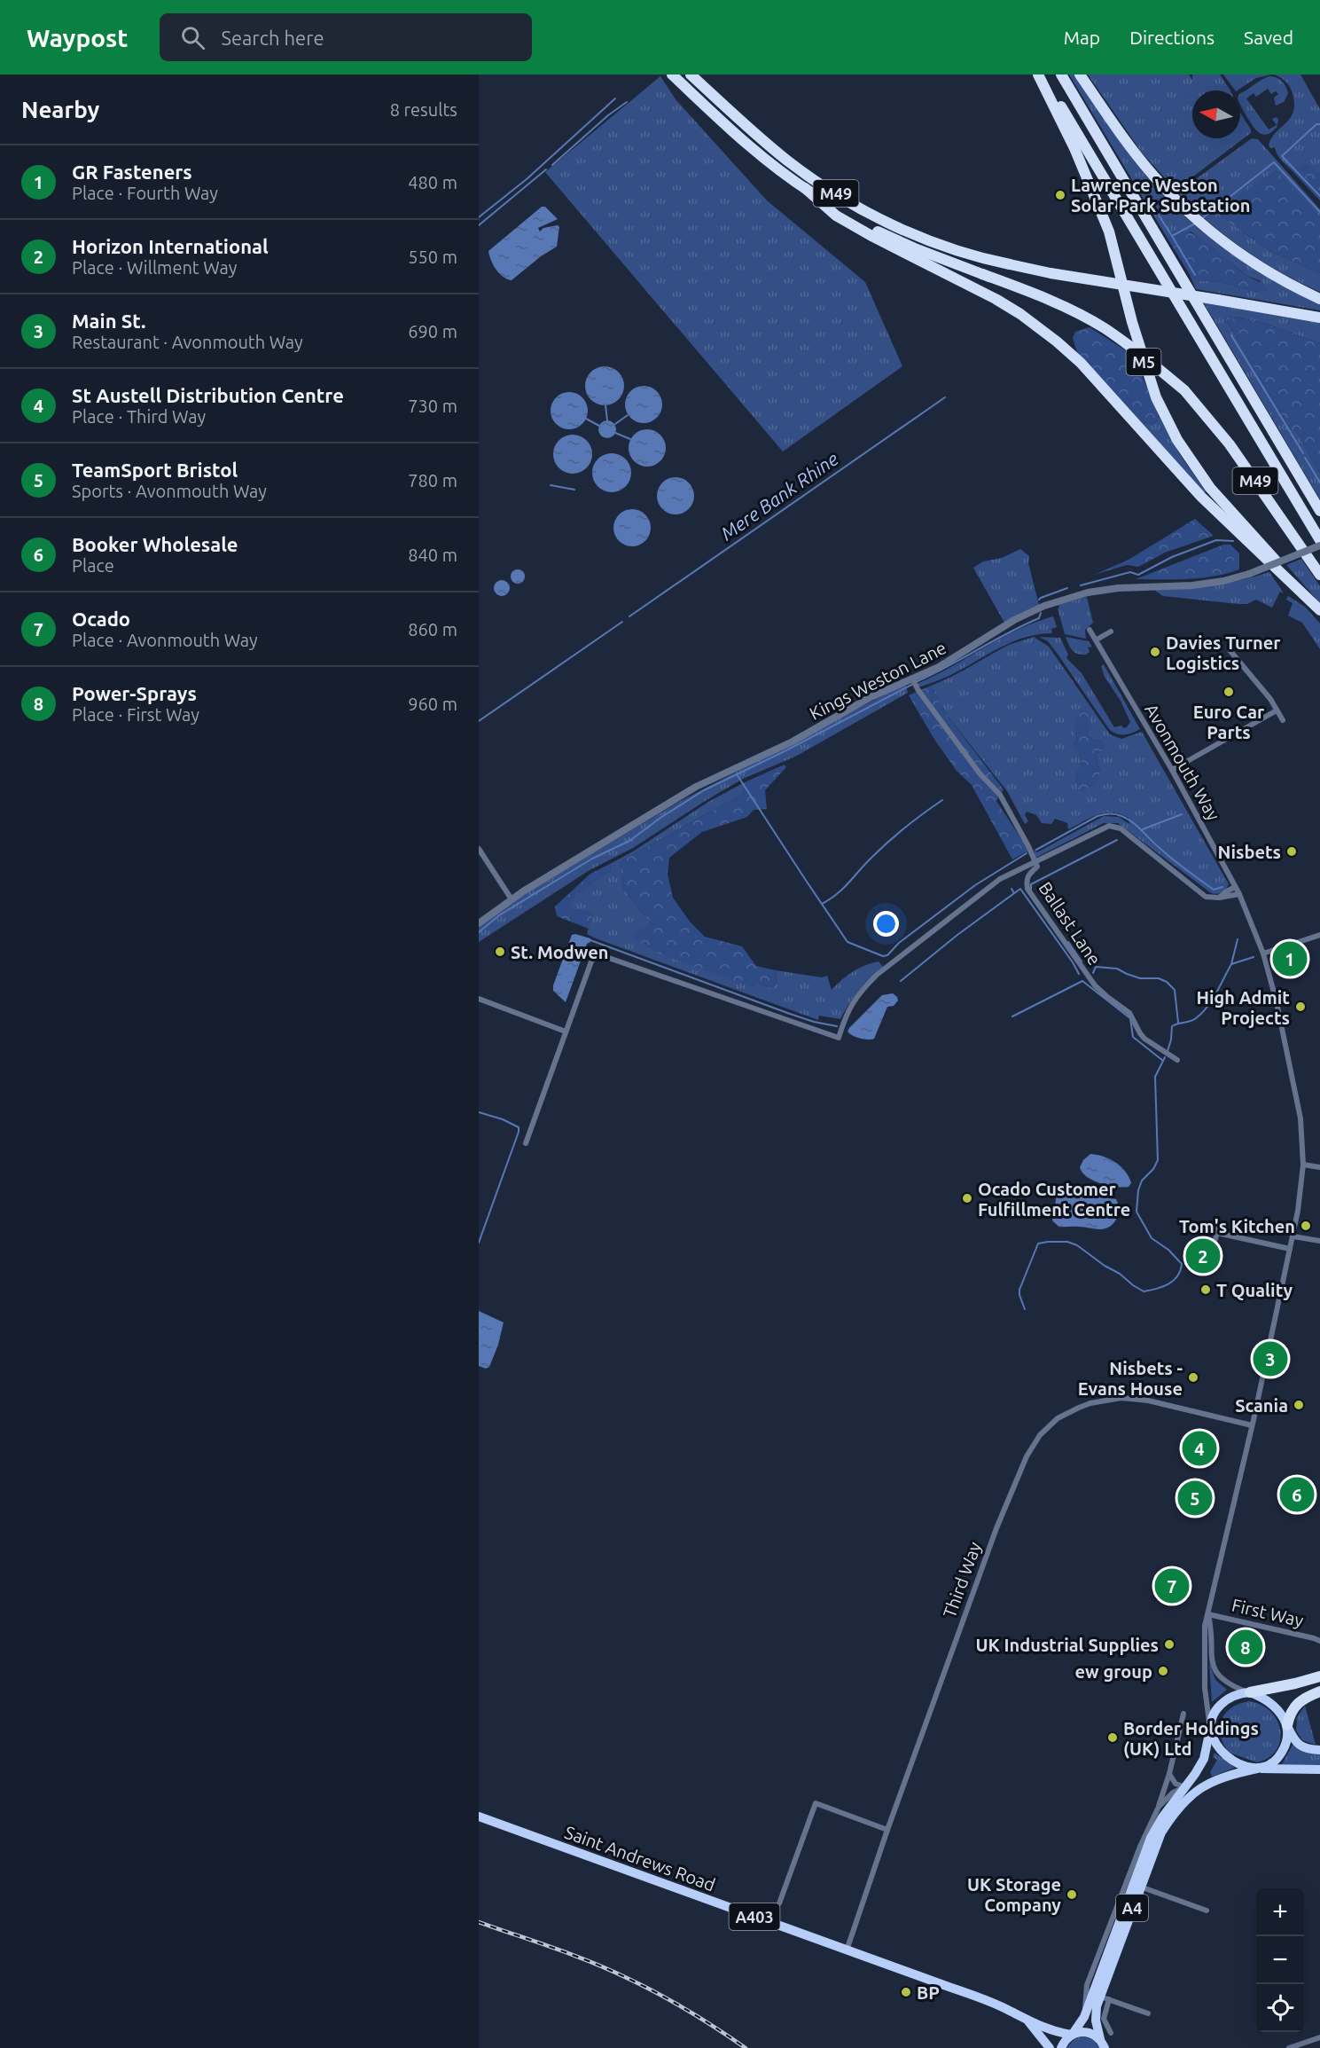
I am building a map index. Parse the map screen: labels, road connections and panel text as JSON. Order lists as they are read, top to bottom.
{
  "streets": {
    "highway": [
      "M49",
      "M5",
      "Saint Andrews Road",
      "A4",
      "A403"
    ],
    "street": [
      "Kings Weston Lane",
      "Avonmouth Way",
      "Ballast Lane",
      "Third Way",
      "First Way"
    ]
  },
  "crossings": [
    ["Kings Weston Lane", "Ballast Lane"],
    ["Avonmouth Way", "Third Way"],
    ["Avonmouth Way", "First Way"],
    ["Avonmouth Way", "A4"],
    ["Third Way", "Saint Andrews Road"],
    ["Saint Andrews Road", "A4"]
  ],
  "water": ["Mere Bank Rhine"],
  "places": [
    "Lawrence Weston Solar Park Substation",
    "Davies Turner Logistics",
    "Euro Car Parts",
    "Nisbets",
    "St. Modwen",
    "High Admit Projects",
    "Ocado Customer Fulfillment Centre",
    "Tom's Kitchen",
    "T Quality",
    "Nisbets - Evans House",
    "Scania",
    "UK Industrial Supplies",
    "ew group",
    "Border Holdings (UK) Ltd",
    "UK Storage Company",
    "BP"
  ],
  "north": "left",
  "page": {
    "header": "Waypost",
    "search": "Search here",
    "nav": ["Map", "Directions", "Saved"],
    "heading": ["Nearby", "8 results"],
    "list": [
      {
        "mark": "1",
        "name": "GR Fasteners",
        "note": "Place · Fourth Way",
        "value": "480 m"
      },
      {
        "mark": "2",
        "name": "Horizon International",
        "note": "Place · Willment Way",
        "value": "550 m"
      },
      {
        "mark": "3",
        "name": "Main St.",
        "note": "Restaurant · Avonmouth Way",
        "value": "690 m"
      },
      {
        "mark": "4",
        "name": "St Austell Distribution Centre",
        "note": "Place · Third Way",
        "value": "730 m"
      },
      {
        "mark": "5",
        "name": "TeamSport Bristol",
        "note": "Sports · Avonmouth Way",
        "value": "780 m"
      },
      {
        "mark": "6",
        "name": "Booker Wholesale",
        "note": "Place",
        "value": "840 m"
      },
      {
        "mark": "7",
        "name": "Ocado",
        "note": "Place · Avonmouth Way",
        "value": "860 m"
      },
      {
        "mark": "8",
        "name": "Power-Sprays",
        "note": "Place · First Way",
        "value": "960 m"
      }
    ],
    "pins": [
      "1",
      "2",
      "3",
      "4",
      "6",
      "5",
      "7",
      "8"
    ],
    "map_buttons": ["+", "−"]
  }
}
